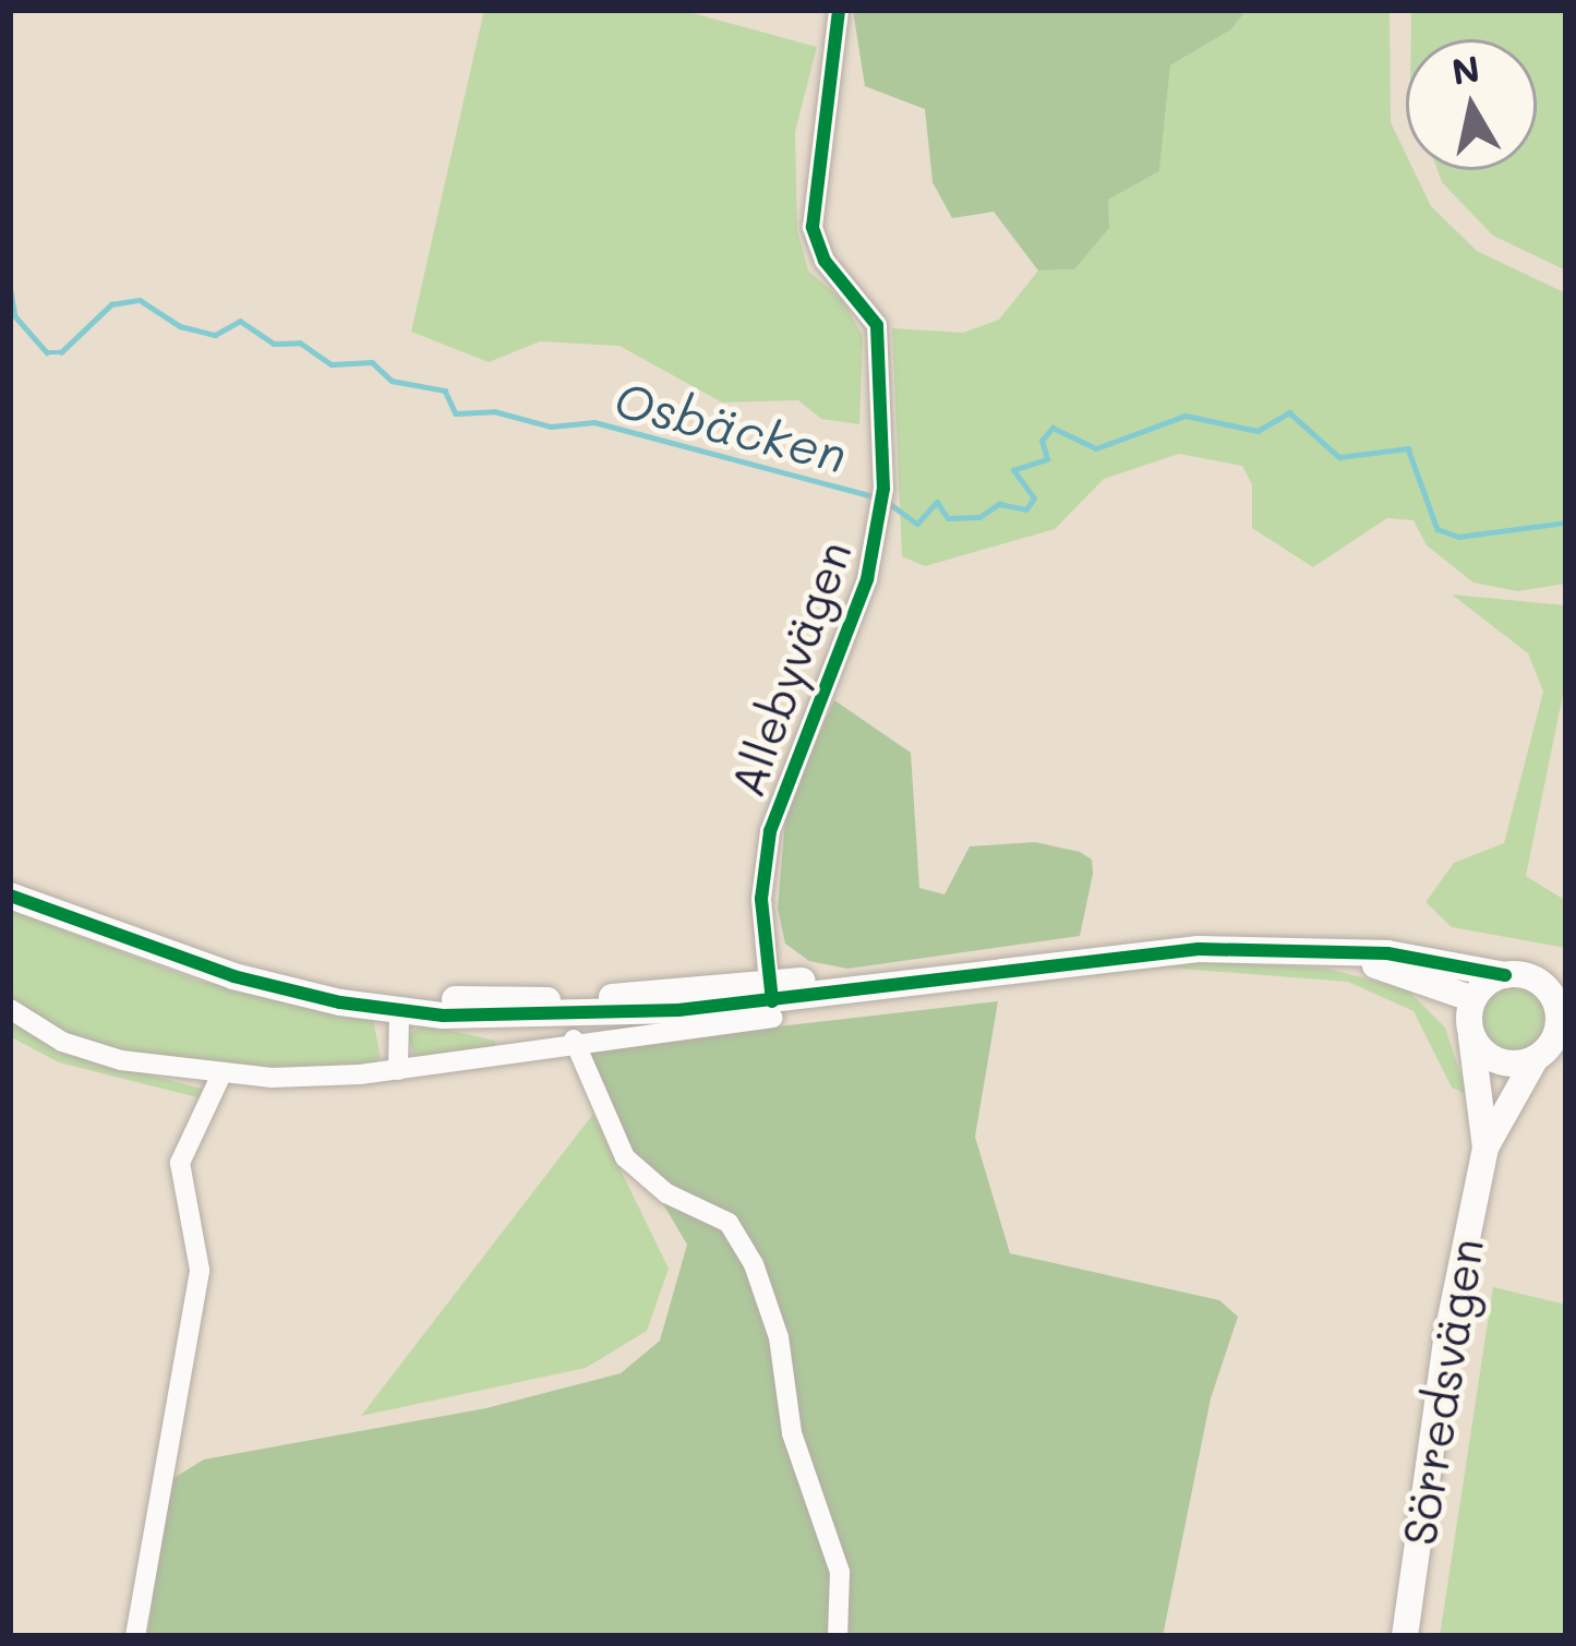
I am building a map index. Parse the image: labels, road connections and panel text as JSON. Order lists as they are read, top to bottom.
{
  "streets": {
    "street": ["Allebyvägen", "Sörredsvägen"]
  },
  "water": ["Osbäcken"],
  "north": "top"
}
